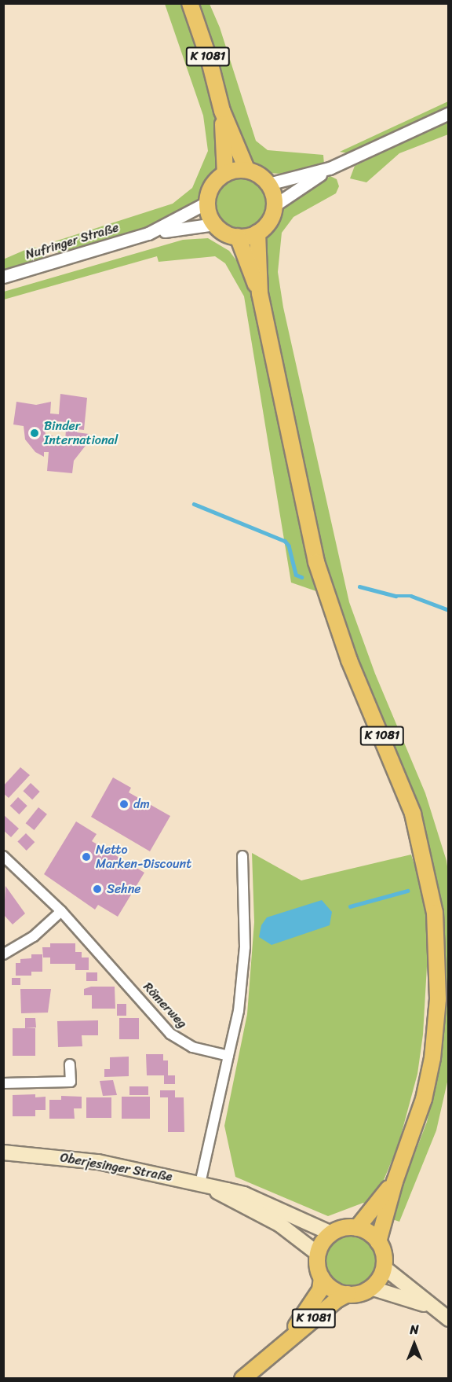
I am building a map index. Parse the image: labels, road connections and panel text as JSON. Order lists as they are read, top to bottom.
{
  "streets": {
    "main road": ["K 1081", "Oberjesinger Straße"],
    "street": ["Nufringer Straße", "Römerweg"]
  },
  "crossings": [
    ["K 1081", "Nufringer Straße"],
    ["K 1081", "Oberjesinger Straße"]
  ],
  "places": [
    "Binder International",
    "dm",
    "Netto Marken-Discount",
    "Sehne"
  ],
  "north": "top"
}
